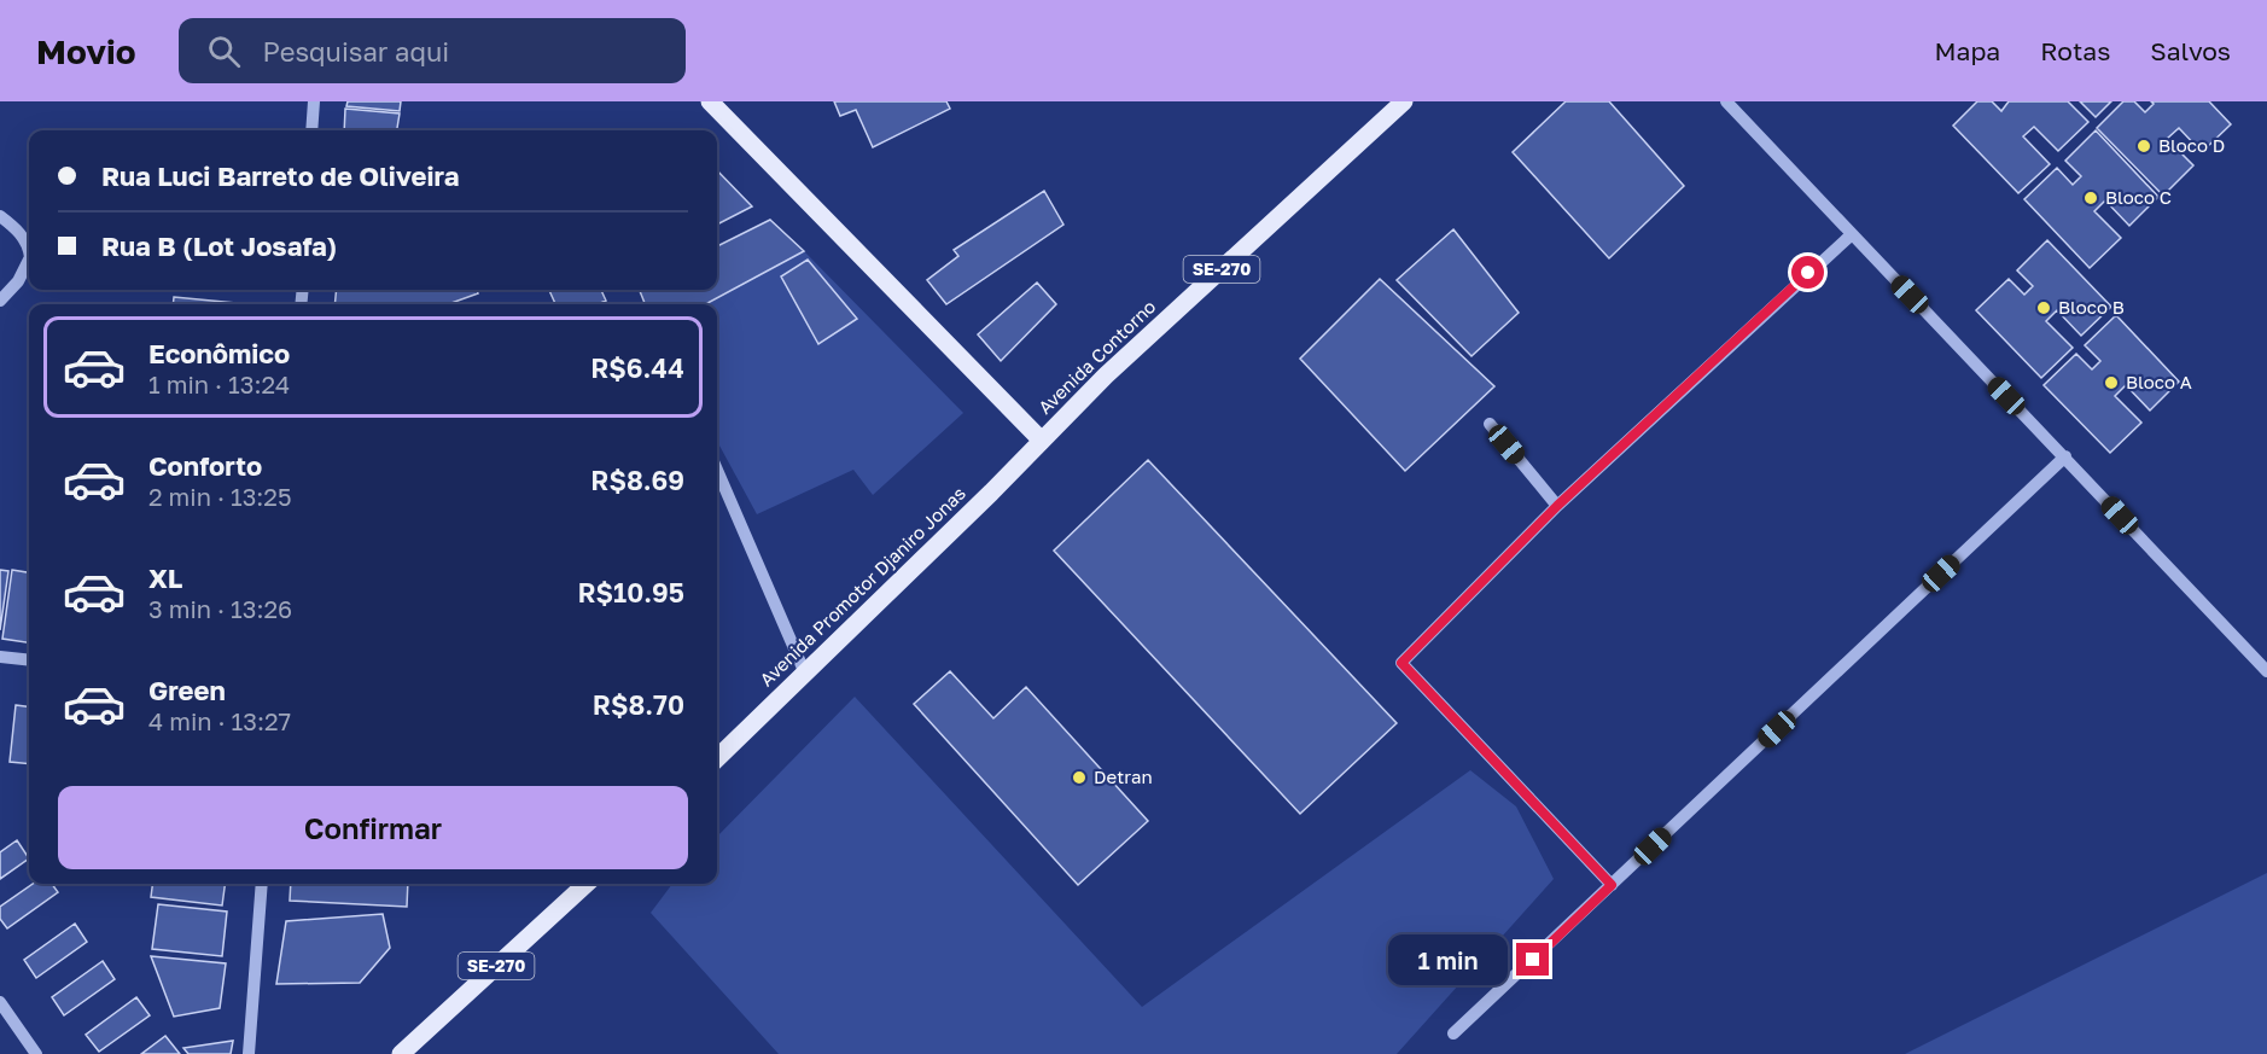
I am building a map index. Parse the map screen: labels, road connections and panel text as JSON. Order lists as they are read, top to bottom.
{
  "streets": {
    "main road": ["SE-270", "Avenida Contorno", "Avenida Promotor Djaniro Jonas"]
  },
  "crossings": [
    ["Avenida Contorno", "Avenida Promotor Djaniro Jonas"]
  ],
  "places": [
    "Bloco D",
    "Bloco C",
    "Bloco B",
    "Bloco A",
    "Detran"
  ],
  "page": {
    "header": "Movio",
    "search": "Pesquisar aqui",
    "nav": ["Mapa", "Rotas", "Salvos"],
    "banner": ["Rua Luci Barreto de Oliveira", "Rua B (Lot Josafa)"],
    "list": [
      {
        "name": "Econômico",
        "note": "1 min · 13:24",
        "value": "R$6.44"
      },
      {
        "name": "Conforto",
        "note": "2 min · 13:25",
        "value": "R$8.69"
      },
      {
        "name": "XL",
        "note": "3 min · 13:26",
        "value": "R$10.95"
      },
      {
        "name": "Green",
        "note": "4 min · 13:27",
        "value": "R$8.70"
      }
    ],
    "buttons": "Confirmar",
    "bubble": "1 min"
  }
}
